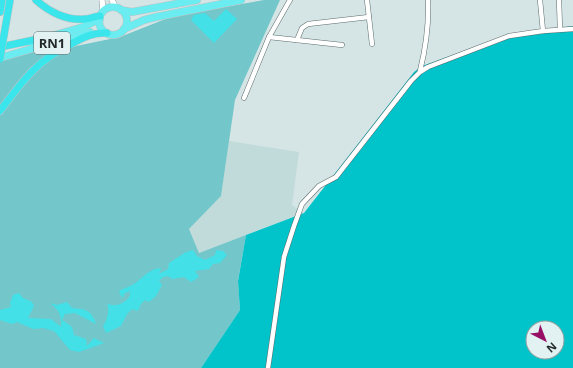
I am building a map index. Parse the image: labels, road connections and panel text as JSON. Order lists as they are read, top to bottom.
{
  "streets": {
    "main road": ["RN1"]
  },
  "north": "bottom right"
}
